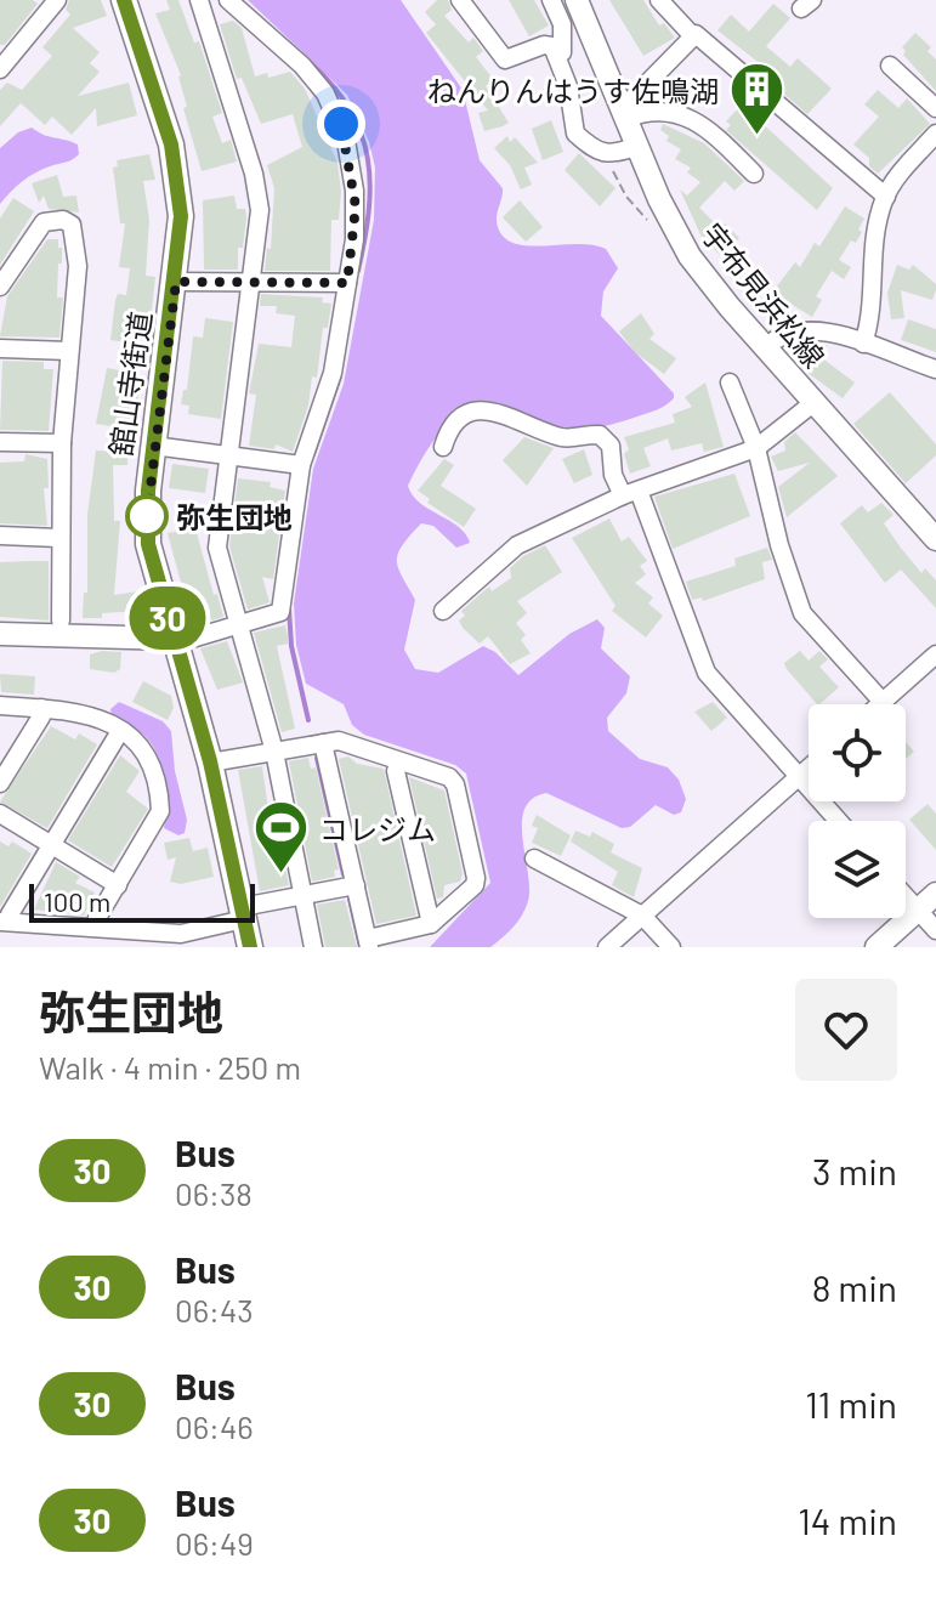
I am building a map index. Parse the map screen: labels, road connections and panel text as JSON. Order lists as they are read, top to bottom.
{
  "streets": {
    "main road": ["宇布見浜松線", "舘山寺街道"]
  },
  "places": {
    "building": ["ねんりんはうす佐鳴湖"],
    "other": ["弥生団地"],
    "sports": ["コレジム"]
  },
  "lines": ["bus line 30"],
  "scale_bar": "100 m",
  "page": {
    "on_map": "30",
    "scale": "100 m",
    "heading": ["弥生団地", "Walk · 4 min · 250 m"],
    "list": [
      {
        "mark": "30",
        "name": "Bus",
        "note": "06:38",
        "value": "3 min"
      },
      {
        "mark": "30",
        "name": "Bus",
        "note": "06:43",
        "value": "8 min"
      },
      {
        "mark": "30",
        "name": "Bus",
        "note": "06:46",
        "value": "11 min"
      },
      {
        "mark": "30",
        "name": "Bus",
        "note": "06:49",
        "value": "14 min"
      }
    ]
  }
}
